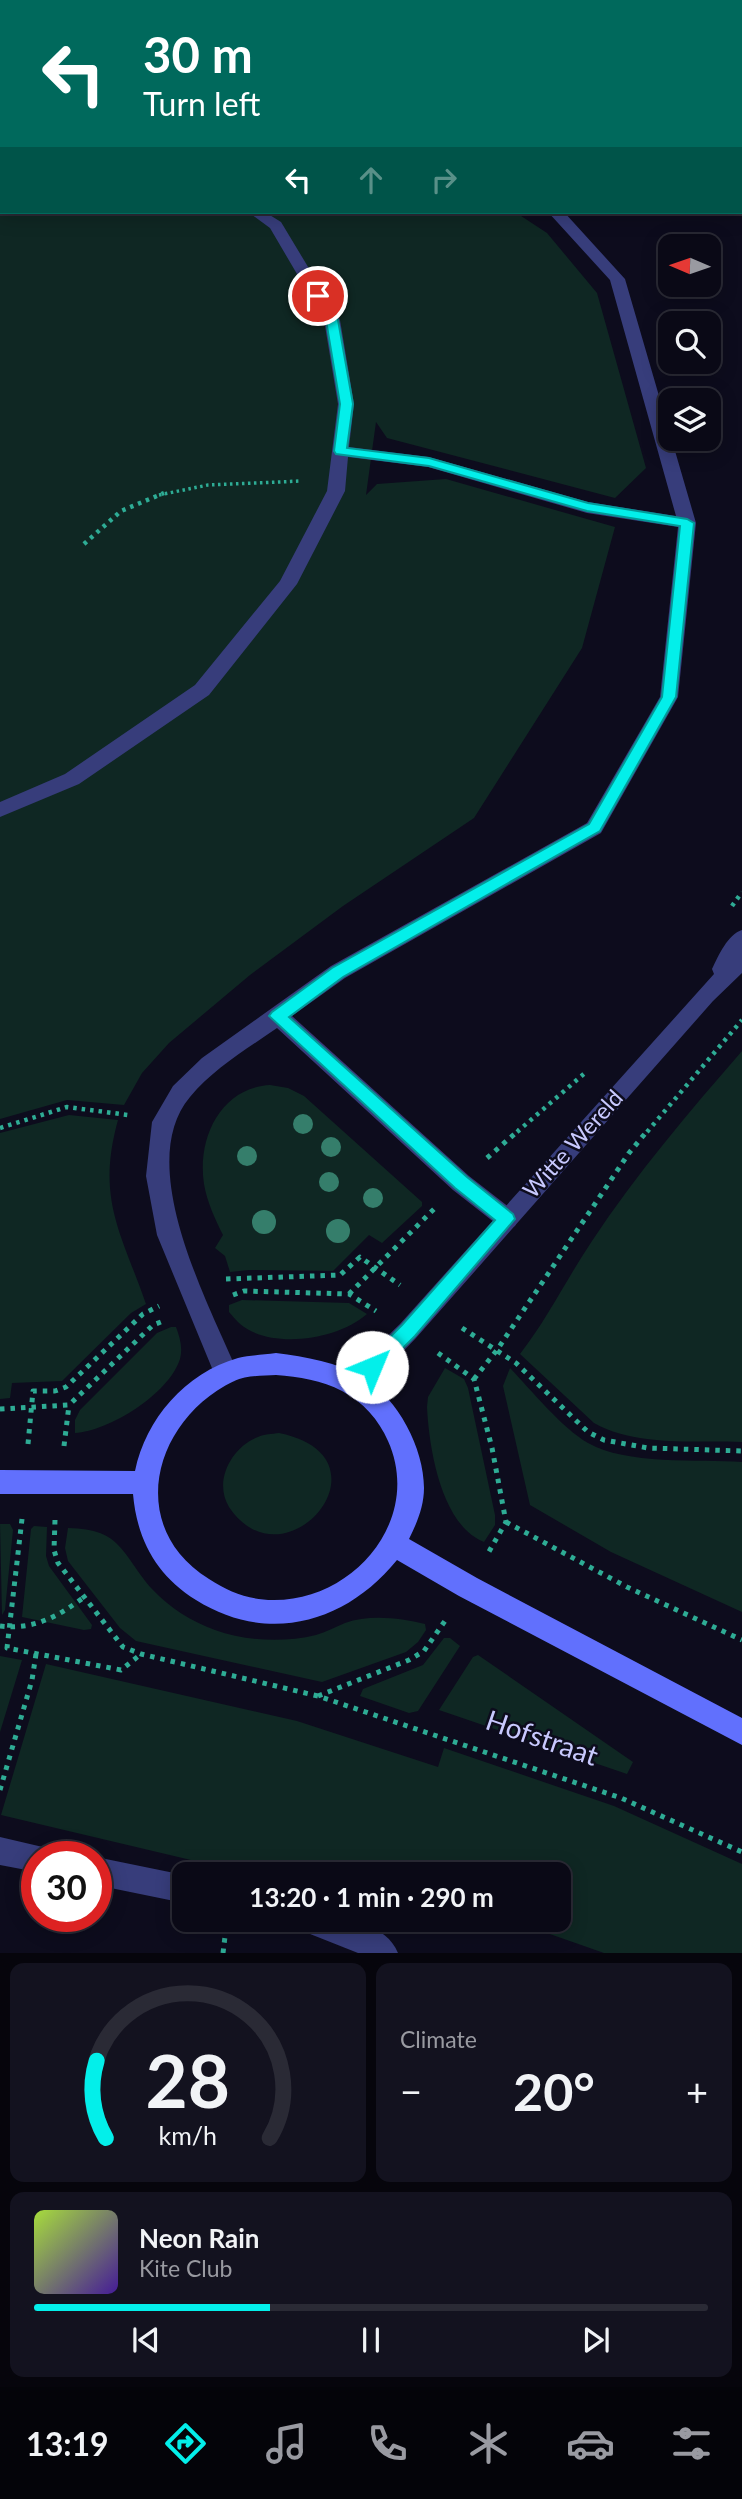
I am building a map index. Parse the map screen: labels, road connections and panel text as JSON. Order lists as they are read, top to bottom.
{
  "streets": {
    "street": ["Witte Wereld"],
    "path": ["Hofstraat"]
  },
  "north": "left",
  "page": {
    "turn": ["30 m", "Turn left"],
    "limit": "30",
    "trip": "13:20 · 1 min · 290 m",
    "tile": "Climate",
    "heat": ["−", "20°", "+"],
    "song": ["Neon Rain", "Kite Club"],
    "tabs": "13:19",
    "gauge": ["28", "km/h"]
  }
}
